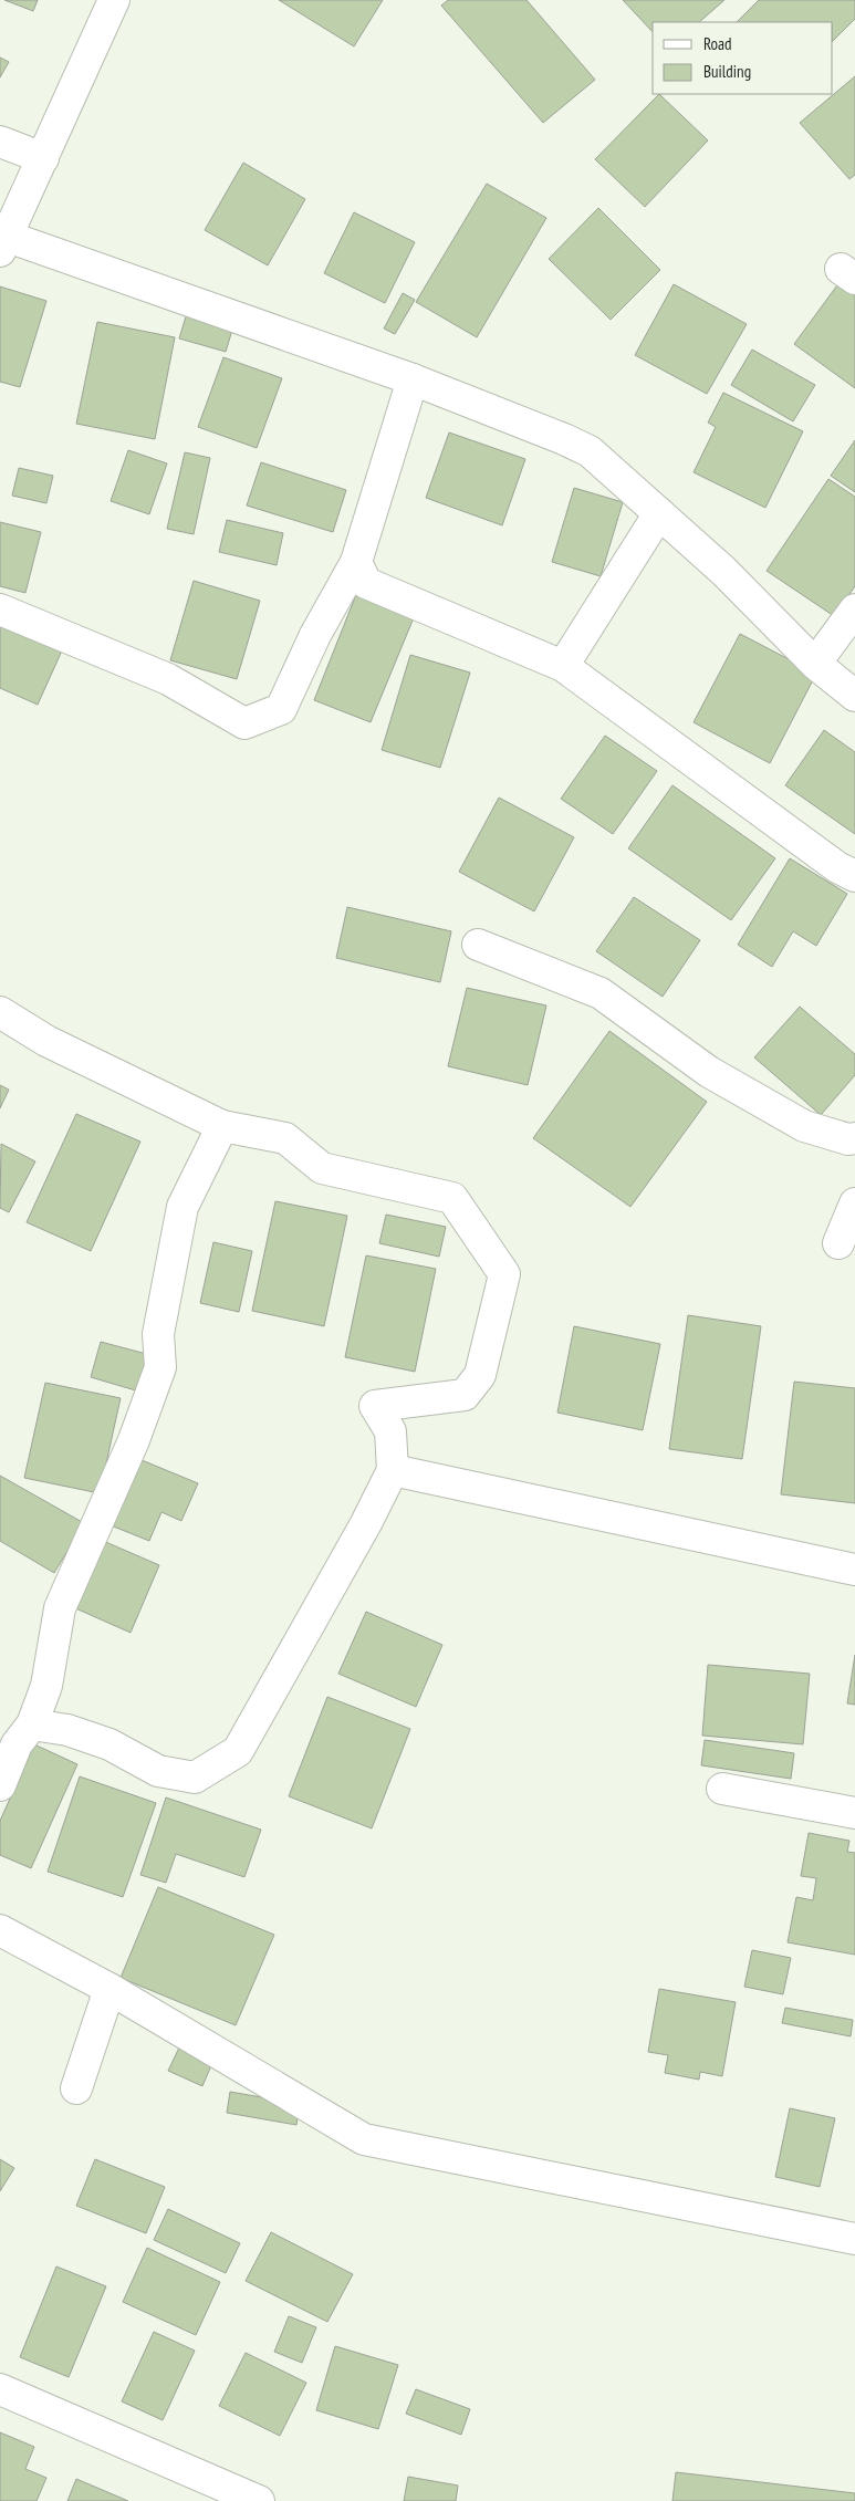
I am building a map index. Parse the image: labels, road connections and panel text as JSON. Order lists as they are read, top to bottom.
{
  "legend": ["Road", "Building"]
}
